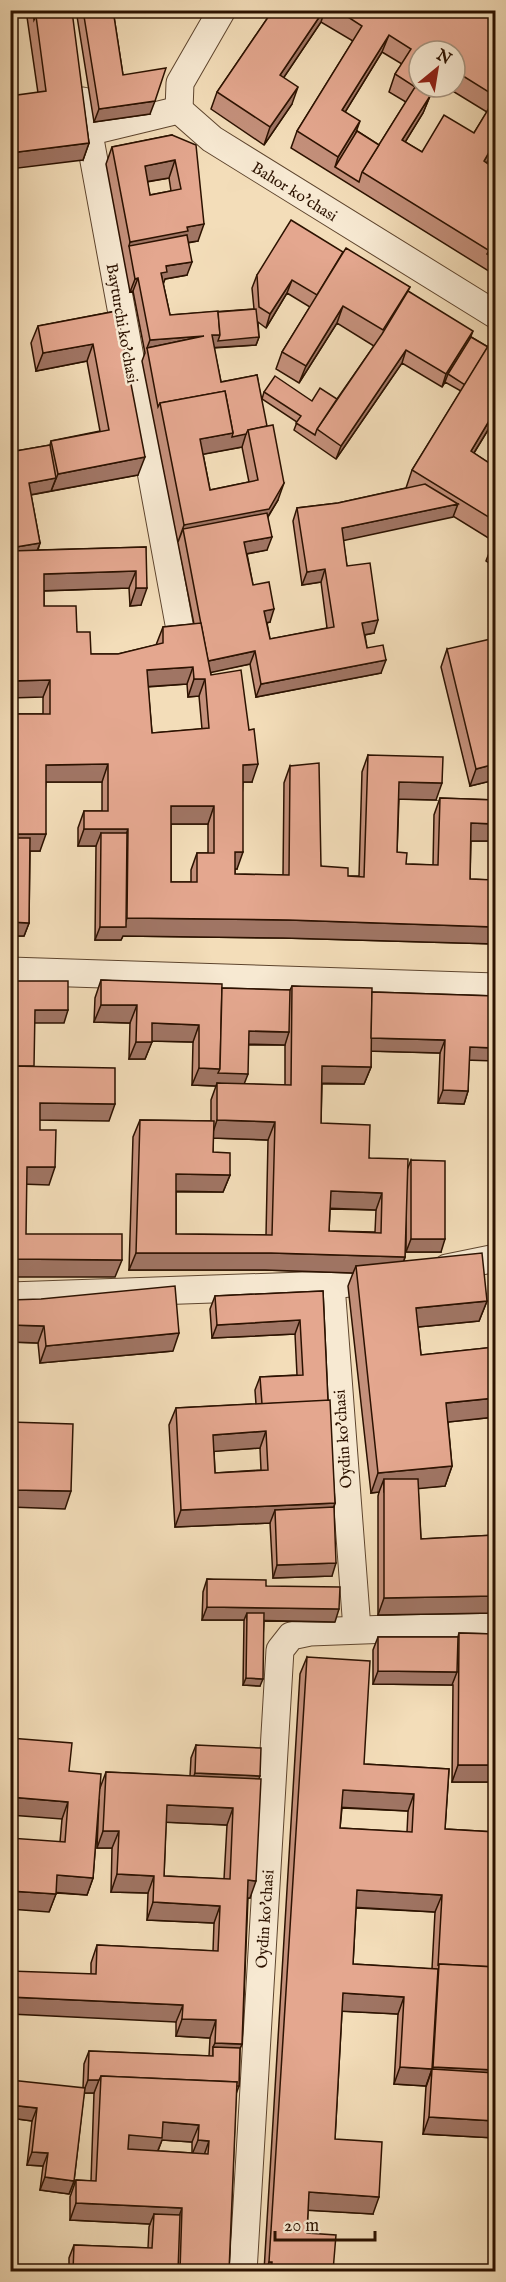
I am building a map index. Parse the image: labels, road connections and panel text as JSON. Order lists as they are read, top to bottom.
{
  "streets": {
    "street": ["Bahor ko'chasi", "Bayturchi ko'chasi", "Oydin ko'chasi"]
  },
  "scale_bar": "20 m",
  "north": "top right"
}
